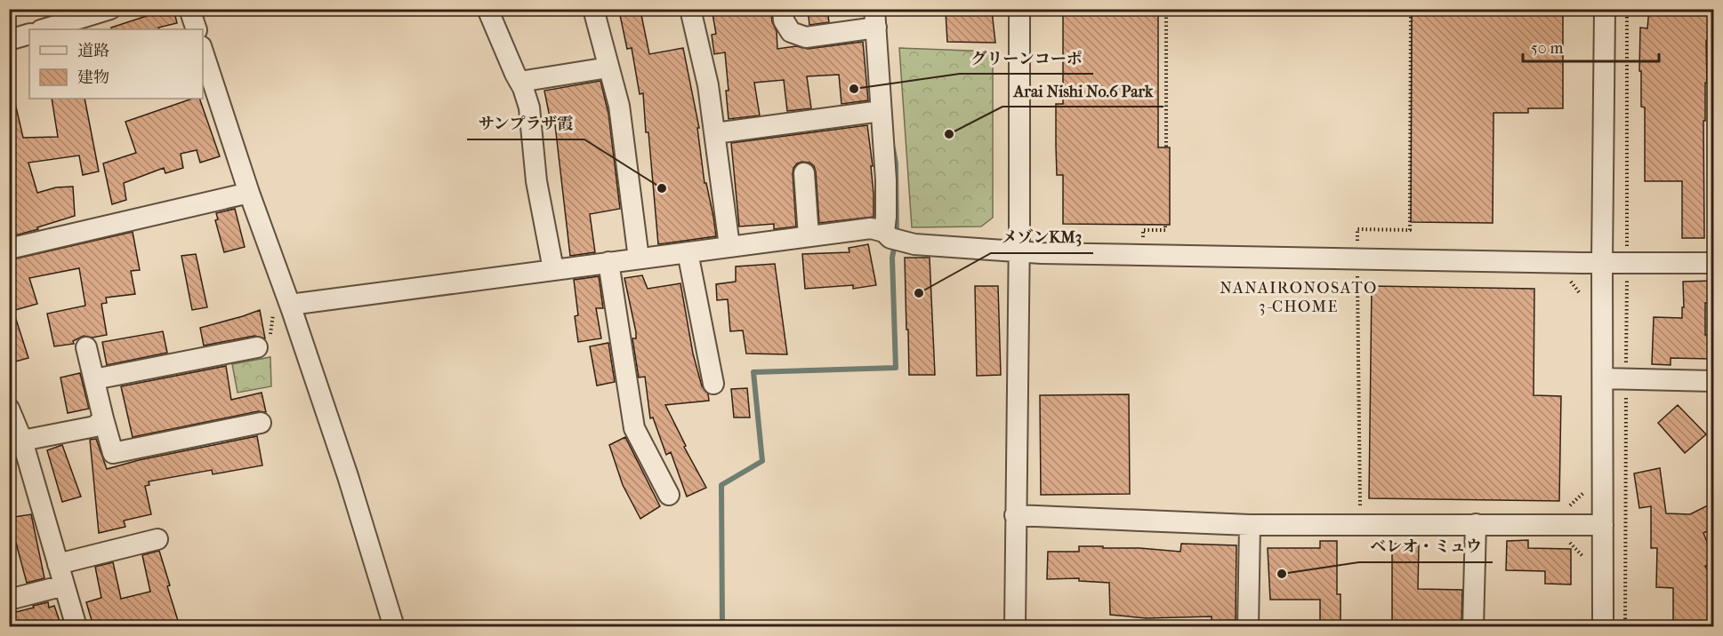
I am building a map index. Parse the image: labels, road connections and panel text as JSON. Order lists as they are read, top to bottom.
{
  "districts": ["NANAIRONOSATO 3-CHOME"],
  "places": [
    "グリーンコーポ",
    "Arai Nishi No.6 Park",
    "サンプラザ霞",
    "メゾンKM3",
    "ベレオ・ミュウ"
  ],
  "legend": ["道路", "建物"],
  "scale_bar": "50 m"
}
